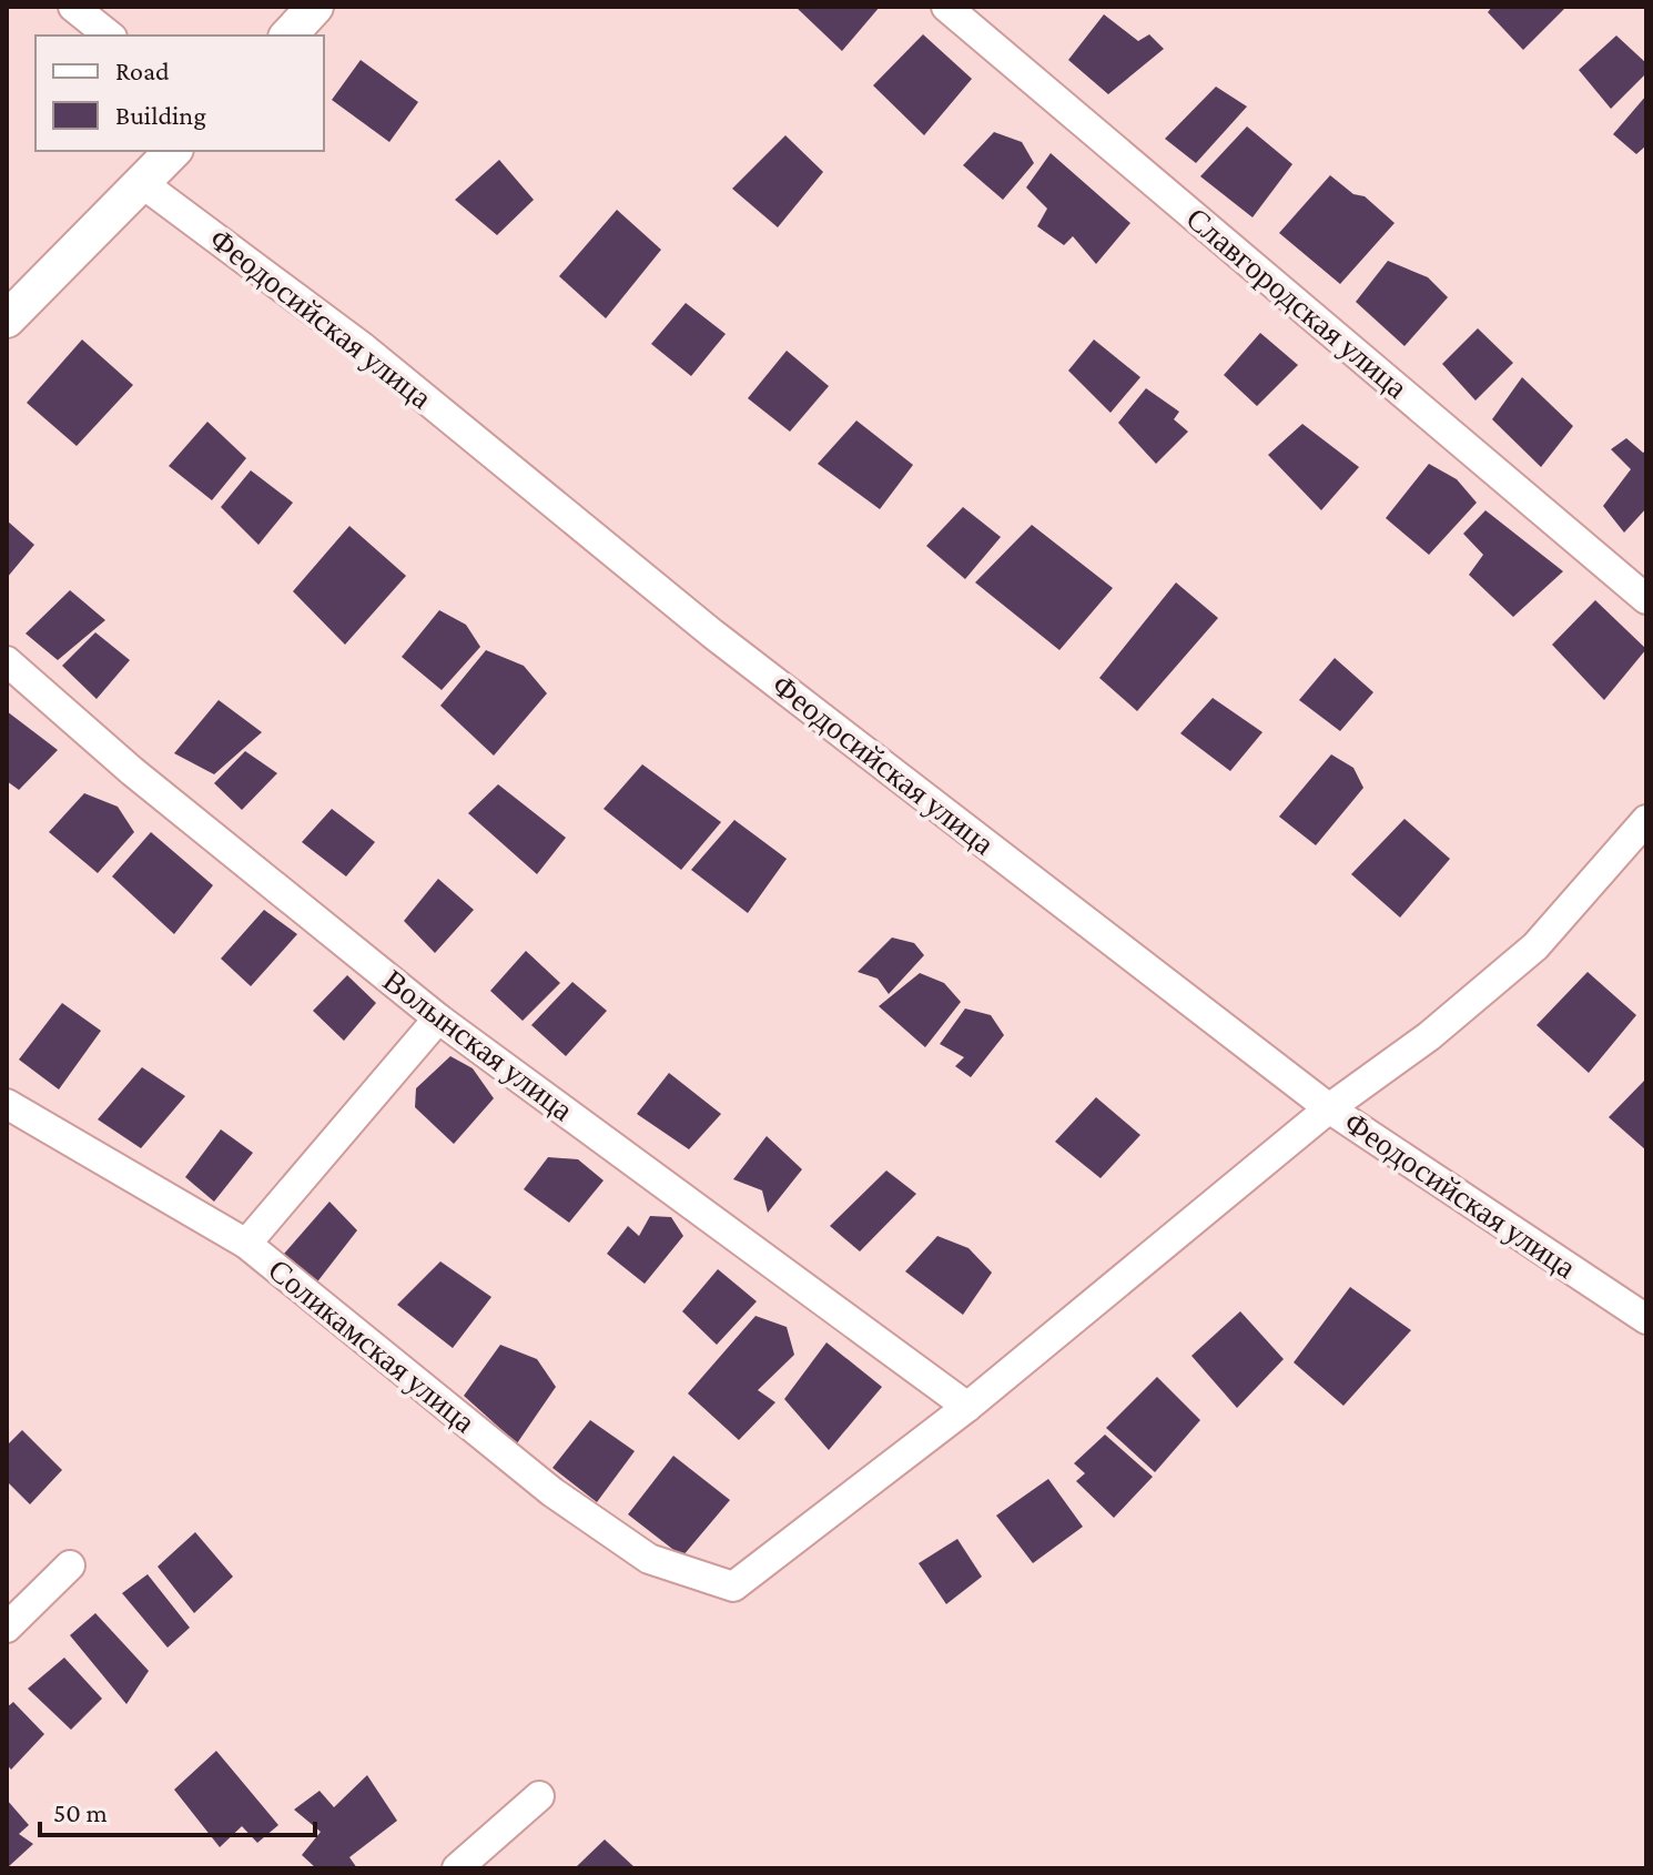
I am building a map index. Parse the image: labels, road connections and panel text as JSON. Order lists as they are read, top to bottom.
{
  "streets": {
    "street": [
      "Славгородская улица",
      "Феодосийская улица",
      "Волынская улица",
      "Соликамская улица"
    ]
  },
  "crossings": [
    ["Волынская улица", "Соликамская улица"]
  ],
  "legend": ["Road", "Building"],
  "scale_bar": "50 m"
}
